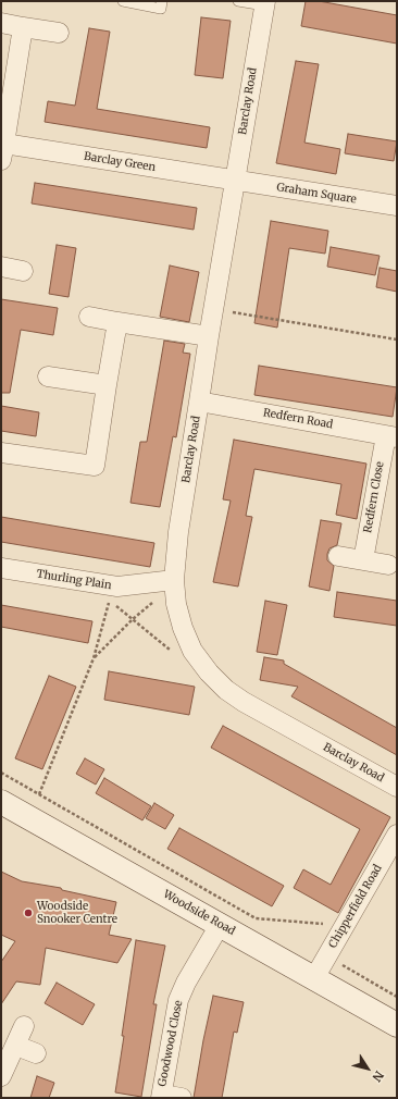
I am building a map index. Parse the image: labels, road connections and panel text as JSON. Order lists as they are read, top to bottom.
{
  "streets": {
    "street": [
      "Barclay Road",
      "Barclay Green",
      "Graham Square",
      "Redfern Road",
      "Redfern Close",
      "Thurling Plain",
      "Chipperfield Road",
      "Woodside Road",
      "Goodwood Close"
    ]
  },
  "crossings": [
    ["Barclay Road", "Barclay Green"],
    ["Barclay Road", "Graham Square"],
    ["Barclay Road", "Redfern Road"],
    ["Barclay Road", "Thurling Plain"],
    ["Barclay Green", "Graham Square"],
    ["Redfern Road", "Redfern Close"],
    ["Chipperfield Road", "Woodside Road"],
    ["Woodside Road", "Goodwood Close"]
  ],
  "places": ["Woodside Snooker Centre"],
  "north": "bottom right"
}
